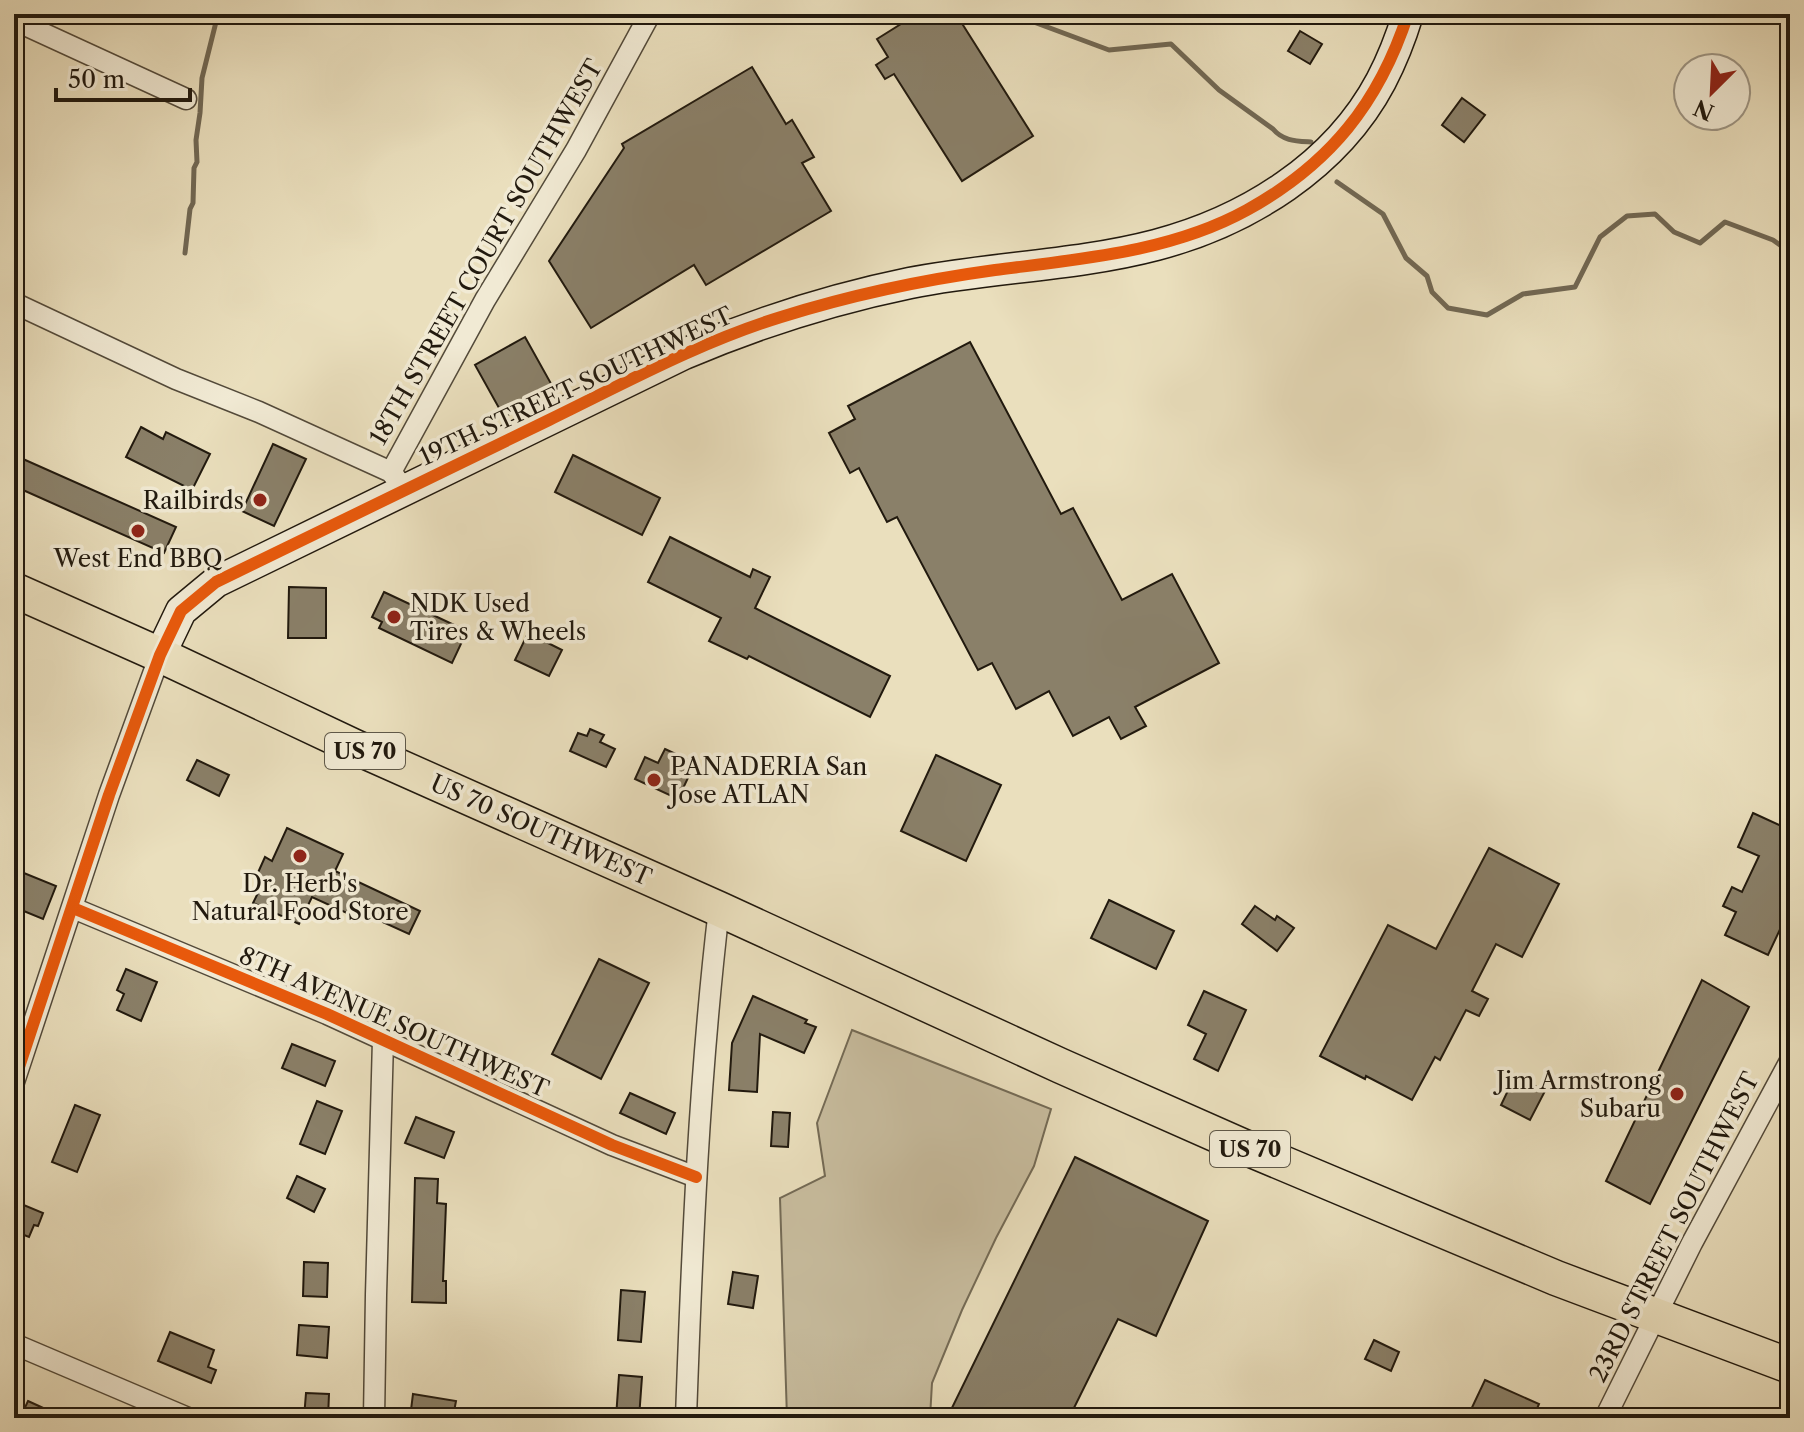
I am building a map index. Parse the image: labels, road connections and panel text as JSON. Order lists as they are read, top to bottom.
{
  "streets": {
    "main road": ["US 70", "US 70 SOUTHWEST"],
    "street": [
      "18TH STREET COURT SOUTHWEST",
      "19TH STREET SOUTHWEST",
      "8TH AVENUE SOUTHWEST",
      "23RD STREET SOUTHWEST"
    ]
  },
  "crossings": [
    ["18TH STREET COURT SOUTHWEST", "19TH STREET SOUTHWEST"],
    ["19TH STREET SOUTHWEST", "US 70 SOUTHWEST"],
    ["19TH STREET SOUTHWEST", "8TH AVENUE SOUTHWEST"],
    ["US 70", "US 70 SOUTHWEST"],
    ["US 70", "23RD STREET SOUTHWEST"]
  ],
  "places": [
    "Railbirds",
    "West End BBQ",
    "NDK Used Tires & Wheels",
    "PANADERIA San Jose ATLAN",
    "Dr. Herb's Natural Food Store",
    "Jim Armstrong Subaru"
  ],
  "scale_bar": "50 m",
  "north": "bottom left"
}
